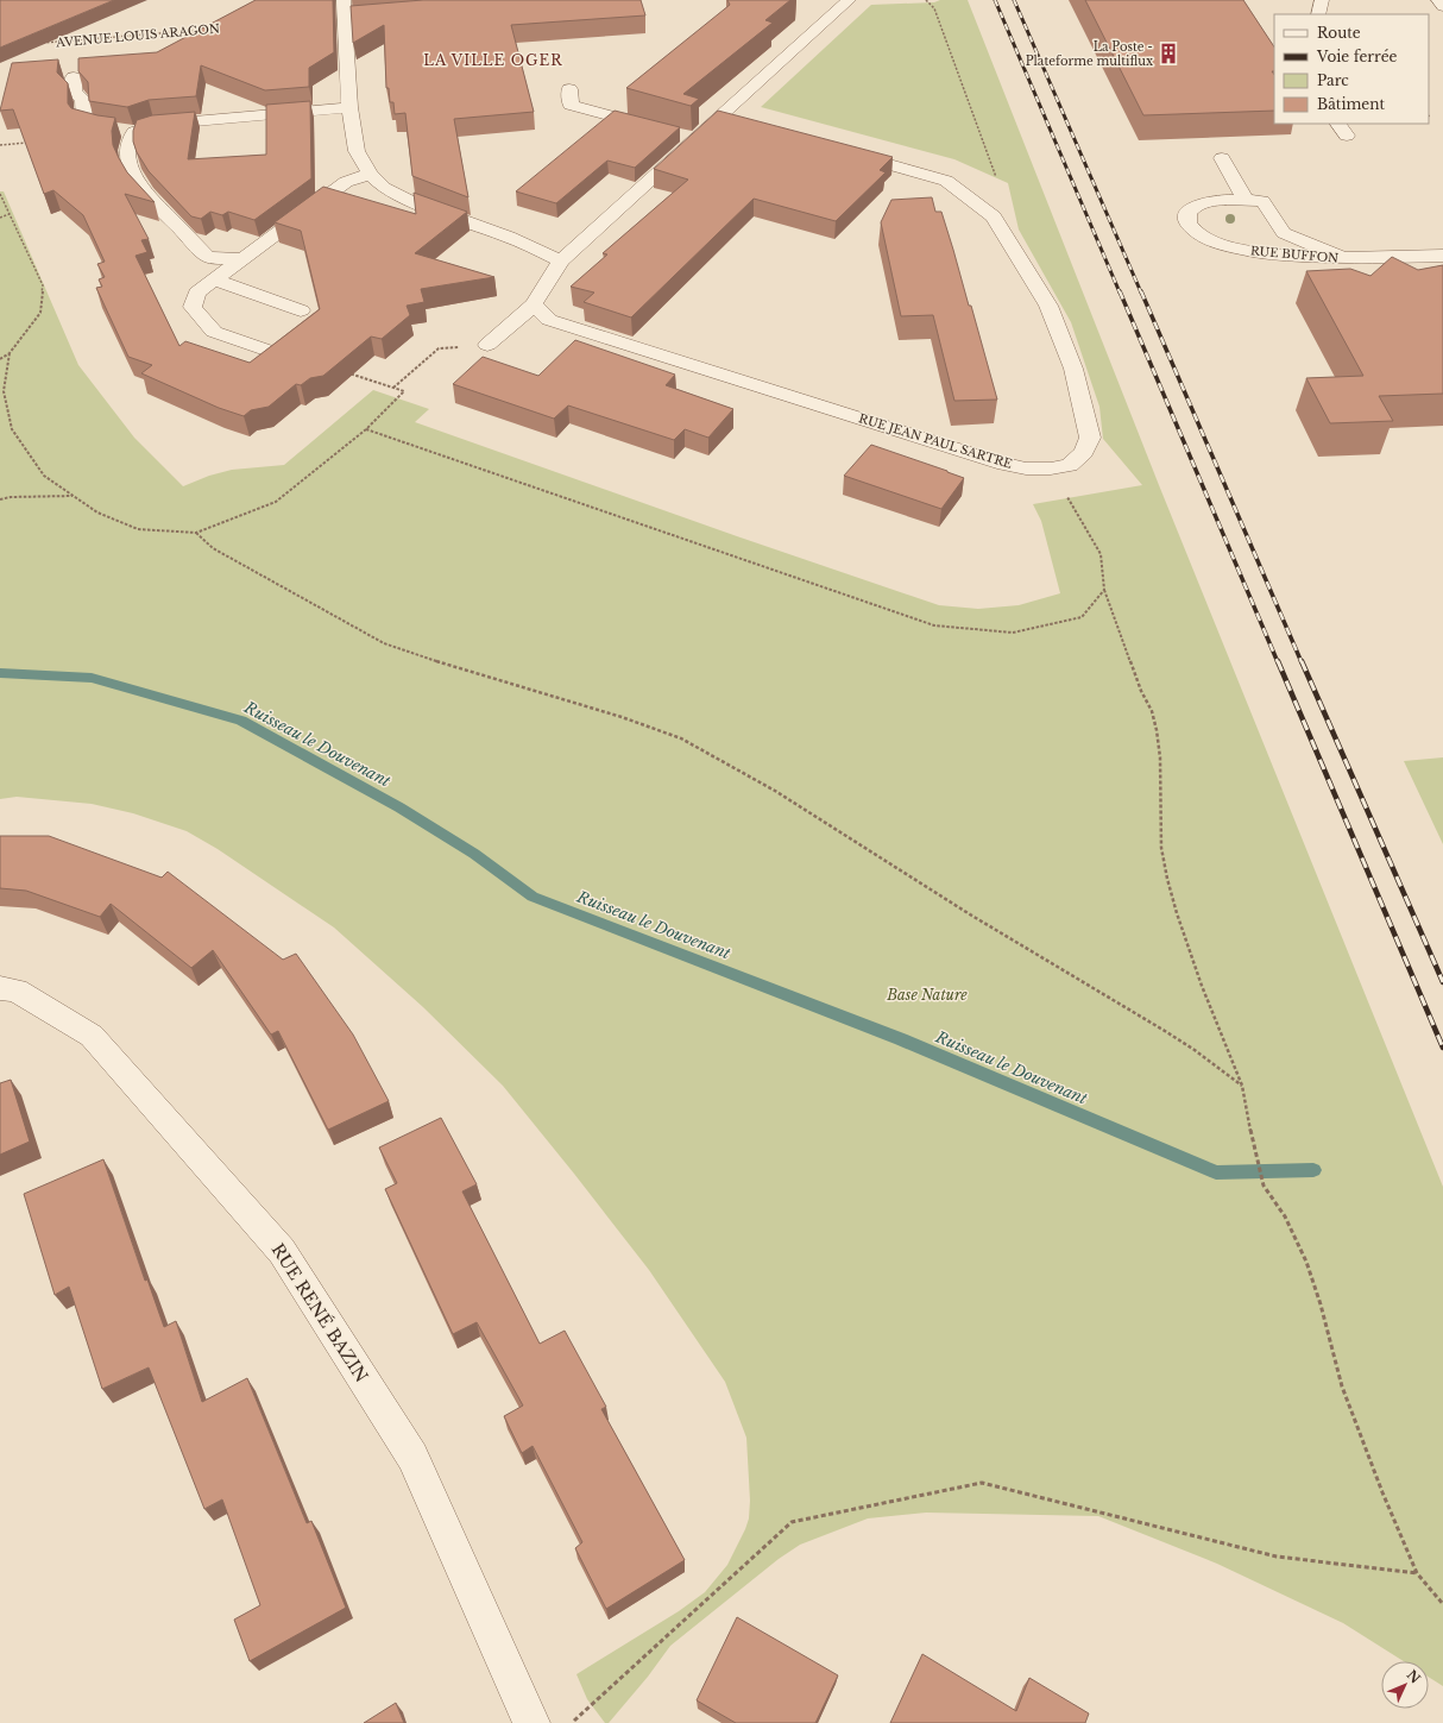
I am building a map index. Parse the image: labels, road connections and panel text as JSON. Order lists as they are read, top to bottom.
{
  "streets": {
    "street": ["RUE BUFFON", "RUE JEAN PAUL SARTRE", "RUE RENÉ BAZIN"],
    "path": ["AVENUE LOUIS ARAGON"]
  },
  "districts": ["LA VILLE OGER"],
  "water": ["Ruisseau le Douvenant"],
  "parks": ["Base Nature"],
  "places": {
    "building": ["La Poste - Plateforme multiflux"]
  },
  "legend": [
    "Route",
    "Voie ferrée",
    "Parc",
    "Bâtiment"
  ],
  "north": "top right"
}
